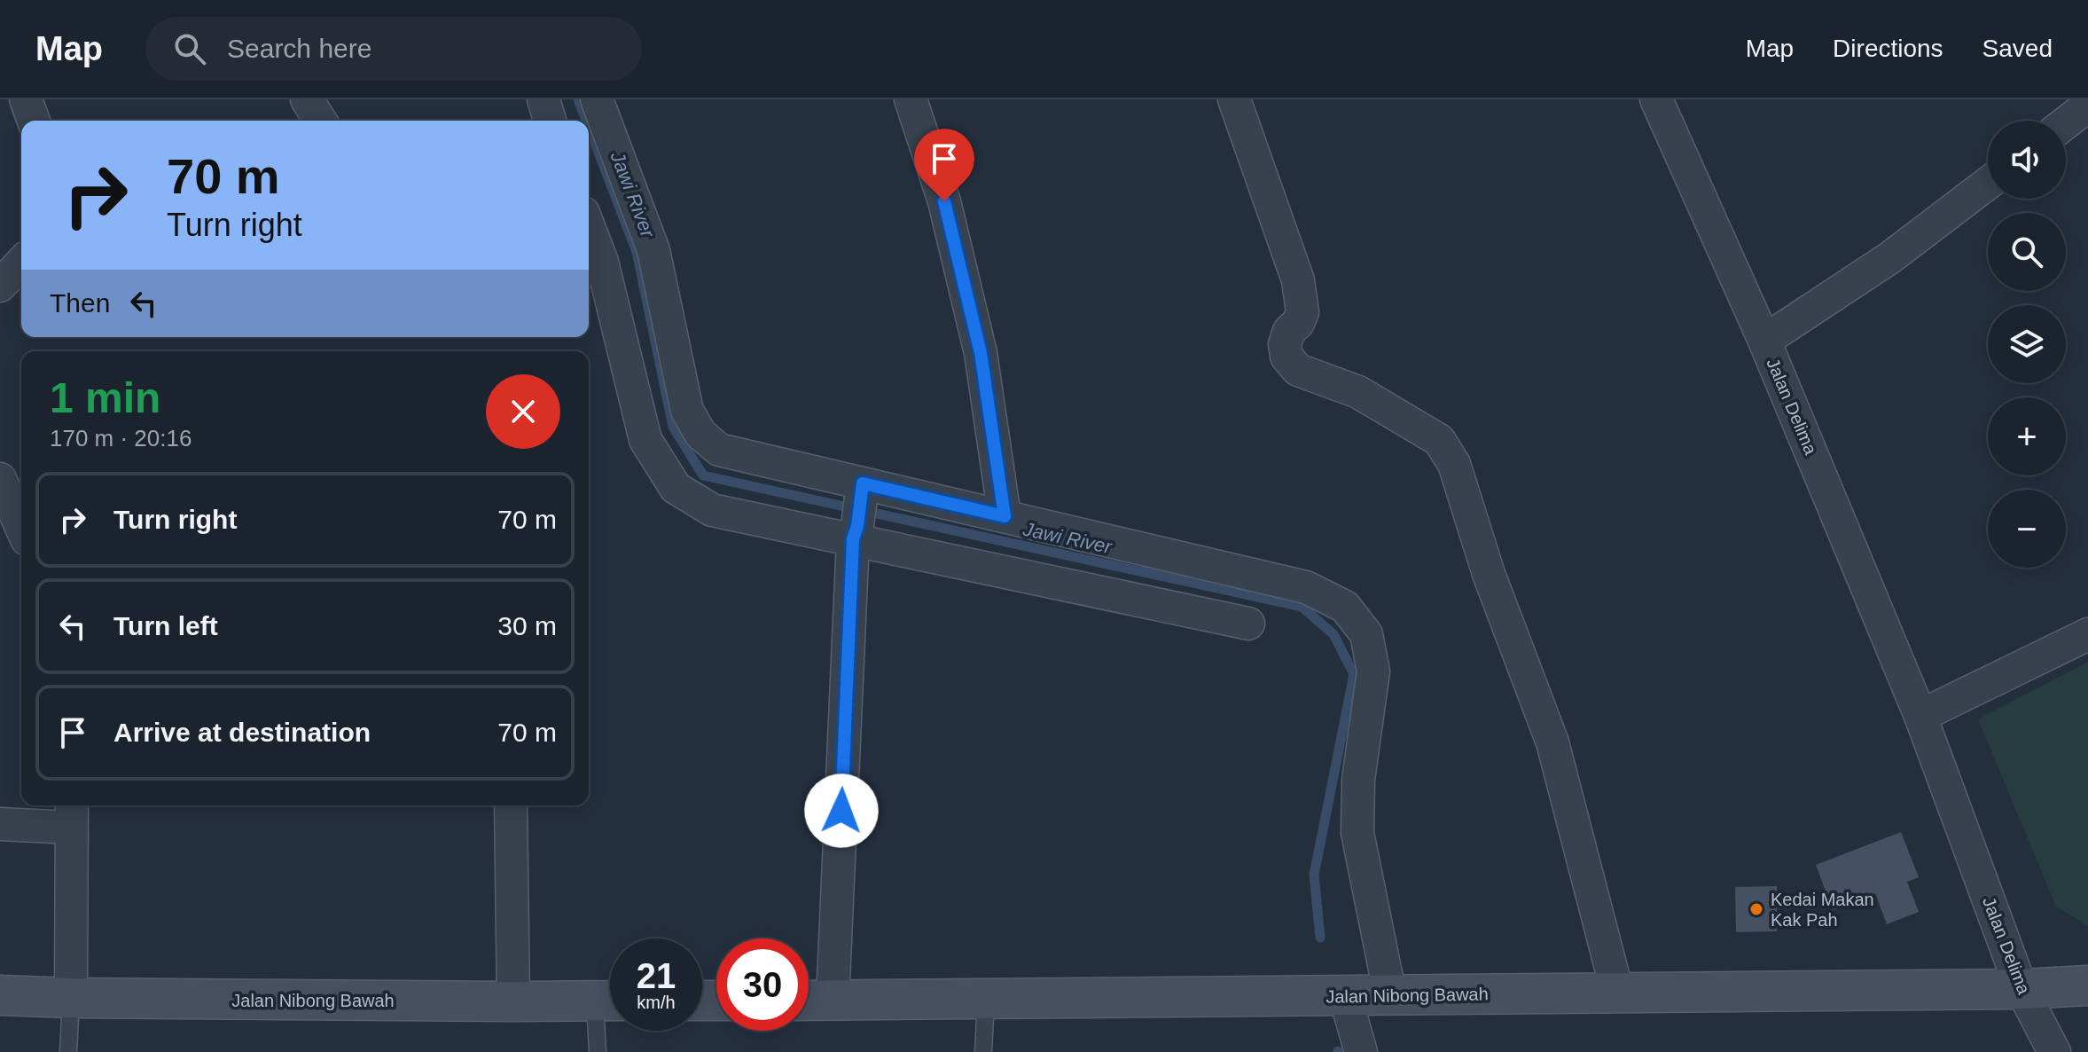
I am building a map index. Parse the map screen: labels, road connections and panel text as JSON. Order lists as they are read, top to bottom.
{
  "streets": {
    "main road": ["Jalan Nibong Bawah"],
    "street": ["Jalan Delima"]
  },
  "crossings": [
    ["Jalan Delima", "Jalan Nibong Bawah"]
  ],
  "water": ["Jawi River"],
  "places": ["Kedai Makan Kak Pah"],
  "page": {
    "header": "Map",
    "search": "Search here",
    "nav": ["Map", "Directions", "Saved"],
    "map_buttons": ["+", "−"],
    "turn": ["70 m", "Turn right"],
    "then": "Then",
    "heading": ["1 min", "170 m · 20:16"],
    "list": [
      {
        "name": "Turn right",
        "value": "70 m"
      },
      {
        "name": "Turn left",
        "value": "30 m"
      },
      {
        "name": "Arrive at destination",
        "value": "70 m"
      }
    ],
    "speed": "21 km/h",
    "limit": "30"
  }
}
